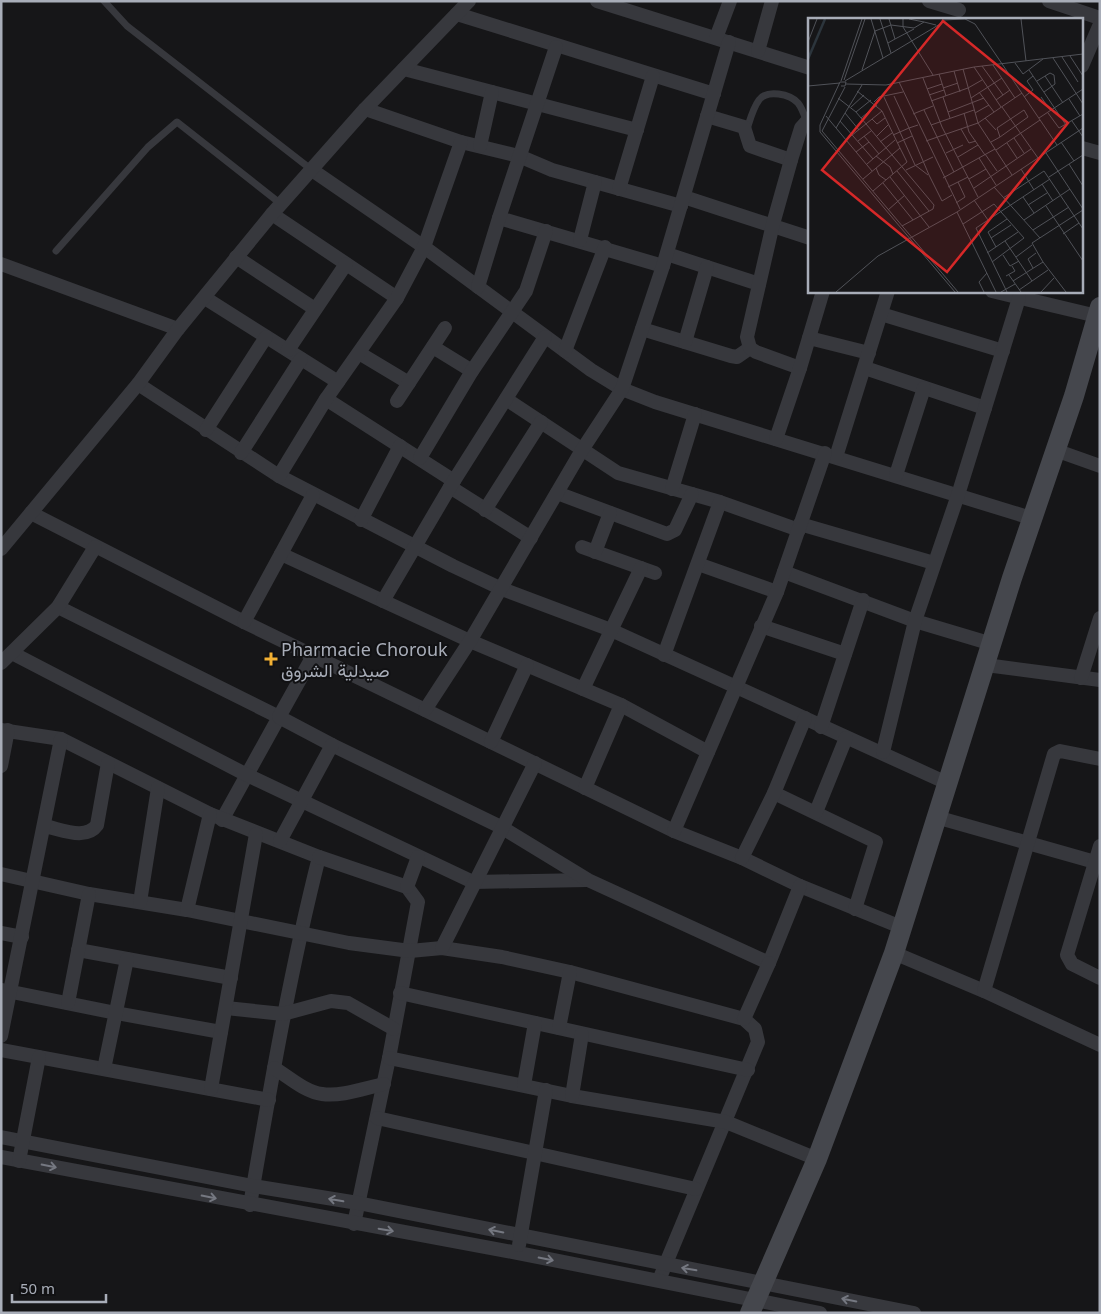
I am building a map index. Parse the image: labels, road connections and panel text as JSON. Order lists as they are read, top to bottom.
{
  "places": {
    "health": ["Pharmacie Chorouk صيدلية الشروق"]
  },
  "scale_bar": "50 m"
}
